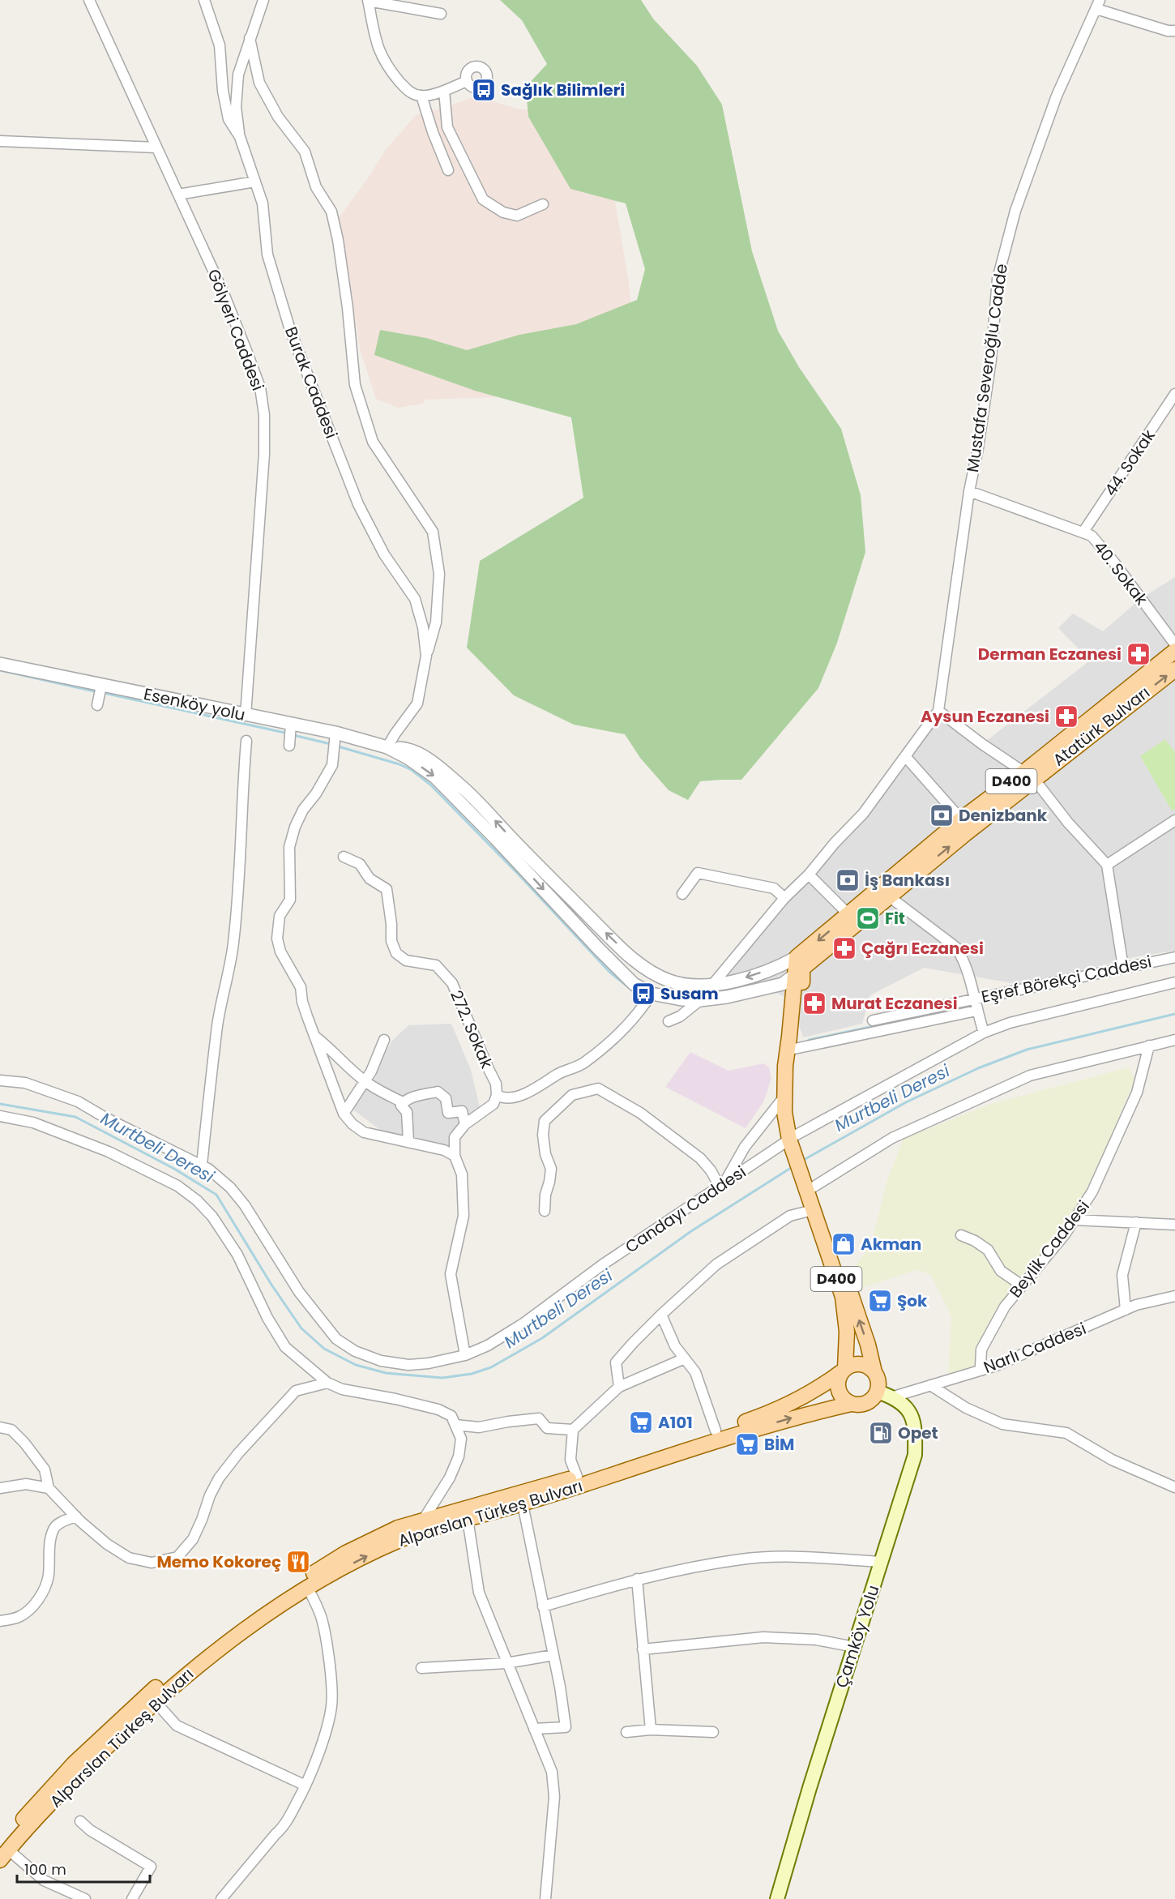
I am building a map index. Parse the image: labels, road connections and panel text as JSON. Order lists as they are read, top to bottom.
{
  "streets": {
    "main road": [
      "Atatürk Bulvarı",
      "D400",
      "Alparslan Türkeş Bulvarı",
      "Çamköy Yolu"
    ],
    "street": [
      "Gölyeri Caddesi",
      "Mustafa Severoğlu Cadde",
      "Burak Caddesi",
      "44. Sokak",
      "40. Sokak",
      "Esenköy yolu",
      "Eşref Börekçi Caddesi",
      "272. Sokak",
      "Candayı Caddesi",
      "Beylik Caddesi",
      "Narlı Caddesi"
    ]
  },
  "crossings": [
    ["Gölyeri Caddesi", "Esenköy yolu"],
    ["Mustafa Severoğlu Cadde", "40. Sokak"],
    ["Burak Caddesi", "Esenköy yolu"],
    ["44. Sokak", "40. Sokak"],
    ["Atatürk Bulvarı", "D400"],
    ["D400", "Eşref Börekçi Caddesi"],
    ["D400", "Candayı Caddesi"],
    ["D400", "Alparslan Türkeş Bulvarı"],
    ["D400", "Çamköy Yolu"],
    ["Beylik Caddesi", "Narlı Caddesi"],
    ["Narlı Caddesi", "Çamköy Yolu"],
    ["Alparslan Türkeş Bulvarı", "Çamköy Yolu"]
  ],
  "water": ["Murtbeli Deresi"],
  "places": {
    "bus stop": ["Sağlık Bilimleri", "Susam"],
    "pharmacy": [
      "Derman Eczanesi",
      "Aysun Eczanesi",
      "Çağrı Eczanesi",
      "Murat Eczanesi"
    ],
    "bank": ["Denizbank", "İş Bankası"],
    "sports": ["Fit"],
    "shop": ["Akman"],
    "supermarket": ["Şok", "A101", "BİM"],
    "fuel station": ["Opet"],
    "restaurant": ["Memo Kokoreç"]
  },
  "scale_bar": "100 m"
}
